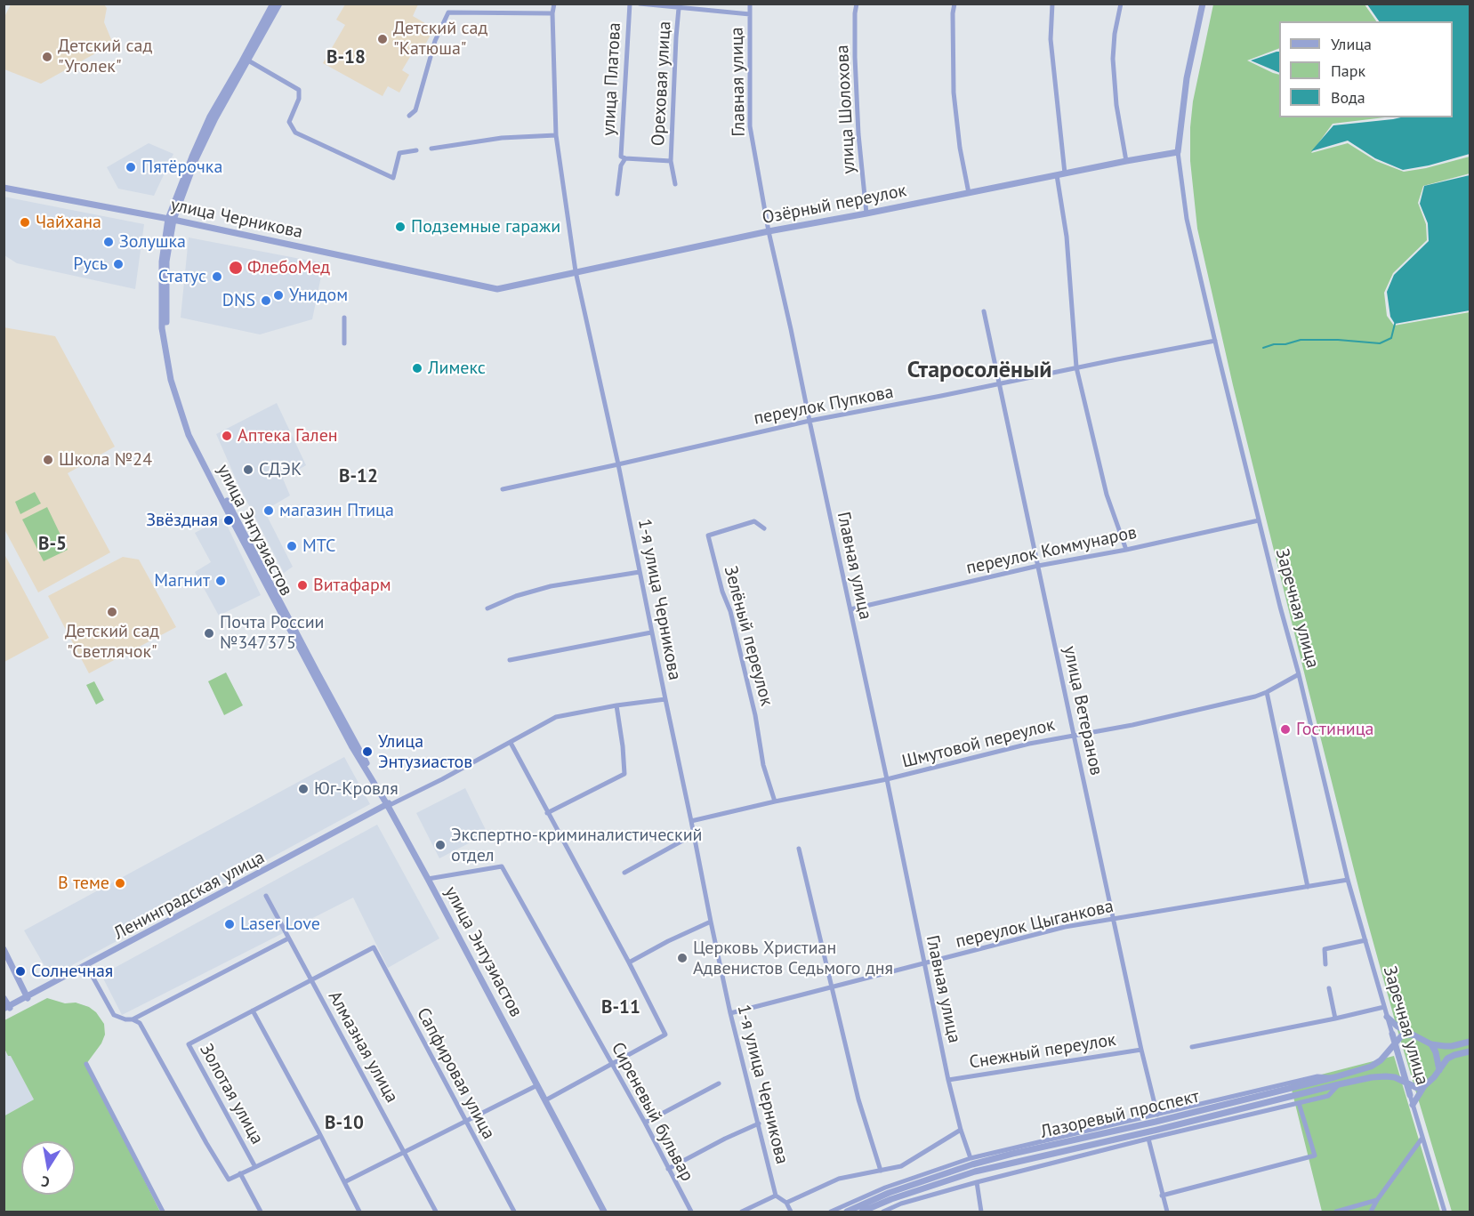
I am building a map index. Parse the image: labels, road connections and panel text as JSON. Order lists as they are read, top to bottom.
{
  "streets": {
    "street": [
      "улица Платова",
      "Главная улица",
      "Ореховая улица",
      "улица Шолохова",
      "Озёрный переулок",
      "улица Черникова",
      "переулок Пупкова",
      "улица Энтузиастов",
      "переулок Коммунаров",
      "1-я улица Черникова",
      "Заречная улица",
      "Зелёный переулок",
      "улица Ветеранов",
      "Шмутовой переулок",
      "Ленинградская улица",
      "переулок Цыганкова",
      "Алмазная улица",
      "Снежный переулок",
      "Сапфировая улица",
      "Золотая улица",
      "Сиреневый бульвар",
      "Лазоревый проспект"
    ]
  },
  "crossings": [
    ["улица Платова", "Главная улица"],
    ["улица Платова", "Ореховая улица"],
    ["Главная улица", "Озёрный переулок"],
    ["Главная улица", "переулок Пупкова"],
    ["Главная улица", "переулок Коммунаров"],
    ["Главная улица", "Шмутовой переулок"],
    ["Главная улица", "переулок Цыганкова"],
    ["Главная улица", "Снежный переулок"],
    ["улица Шолохова", "Озёрный переулок"],
    ["Озёрный переулок", "улица Черникова"],
    ["Озёрный переулок", "1-я улица Черникова"],
    ["Озёрный переулок", "Заречная улица"],
    ["улица Черникова", "улица Энтузиастов"],
    ["переулок Пупкова", "1-я улица Черникова"],
    ["переулок Пупкова", "Заречная улица"],
    ["переулок Пупкова", "улица Ветеранов"],
    ["улица Энтузиастов", "Ленинградская улица"],
    ["улица Энтузиастов", "Сиреневый бульвар"],
    ["переулок Коммунаров", "Заречная улица"],
    ["переулок Коммунаров", "улица Ветеранов"],
    ["1-я улица Черникова", "Шмутовой переулок"],
    ["1-я улица Черникова", "Ленинградская улица"],
    ["1-я улица Черникова", "переулок Цыганкова"],
    ["Заречная улица", "Шмутовой переулок"],
    ["Заречная улица", "переулок Цыганкова"],
    ["Заречная улица", "Лазоревый проспект"],
    ["Зелёный переулок", "Шмутовой переулок"],
    ["улица Ветеранов", "Шмутовой переулок"],
    ["улица Ветеранов", "переулок Цыганкова"],
    ["улица Ветеранов", "Снежный переулок"],
    ["Алмазная улица", "Сапфировая улица"]
  ],
  "districts": [
    "В-18",
    "Староcолёный",
    "В-12",
    "В-5",
    "В-11",
    "В-10"
  ],
  "places": [
    "Детский сад \"Катюша\"",
    "Детский сад \"Уголек\"",
    "Пятёрочка",
    "Чайхана",
    "Подземные гаражи",
    "Золушка",
    "Русь",
    "ФлебоМед",
    "Статус",
    "Унидом",
    "DNS",
    "Лимекс",
    "Аптека Гален",
    "Школа №24",
    "СДЭК",
    "магазин Птица",
    "Звёздная",
    "МТС",
    "Магнит",
    "Витафарм",
    "Детский сад \"Светлячок\"",
    "Почта России №347375",
    "Гостиница",
    "Улица Энтузиастов",
    "Юг-Кровля",
    "Экспертно-криминалистический отдел",
    "В теме",
    "Laser Love",
    "Церковь Христиан Адвенистов Седьмого дня",
    "Солнечная"
  ],
  "legend": ["Улица", "Парк", "Вода"],
  "north": "bottom"
}
